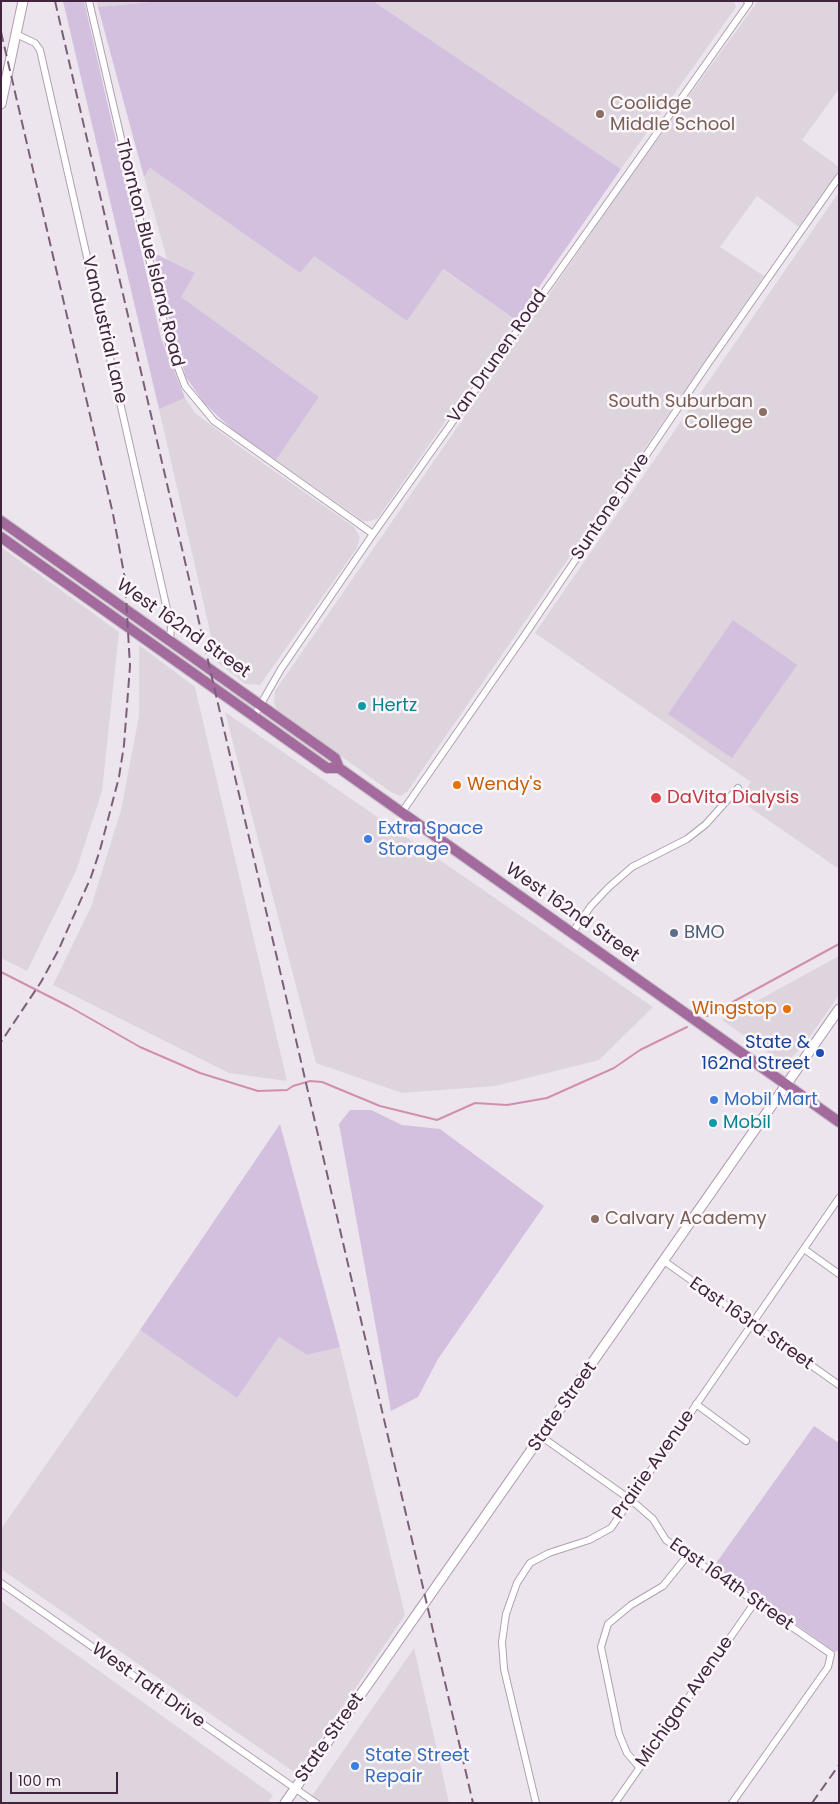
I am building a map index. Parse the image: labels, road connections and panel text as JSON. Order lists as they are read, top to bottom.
{
  "streets": {
    "main road": ["West 162nd Street"],
    "street": [
      "Thornton Blue Island Road",
      "Vandustrial Lane",
      "Van Drunen Road",
      "Suntone Drive",
      "East 163rd Street",
      "State Street",
      "Prairie Avenue",
      "East 164th Street",
      "West Taft Drive",
      "Michigan Avenue"
    ]
  },
  "crossings": [
    ["Thornton Blue Island Road", "Van Drunen Road"],
    ["Vandustrial Lane", "West 162nd Street"],
    ["Van Drunen Road", "West 162nd Street"],
    ["Suntone Drive", "West 162nd Street"],
    ["West 162nd Street", "State Street"],
    ["East 163rd Street", "State Street"],
    ["East 163rd Street", "Prairie Avenue"],
    ["State Street", "East 164th Street"],
    ["State Street", "West Taft Drive"],
    ["Prairie Avenue", "East 164th Street"],
    ["East 164th Street", "Michigan Avenue"]
  ],
  "places": [
    "Coolidge Middle School",
    "South Suburban College",
    "Hertz",
    "Wendy's",
    "DaVita Dialysis",
    "Extra Space Storage",
    "BMO",
    "Wingstop",
    "State & 162nd Street",
    "Mobil Mart",
    "Mobil",
    "Calvary Academy",
    "State Street Repair"
  ],
  "scale_bar": "100 m"
}
